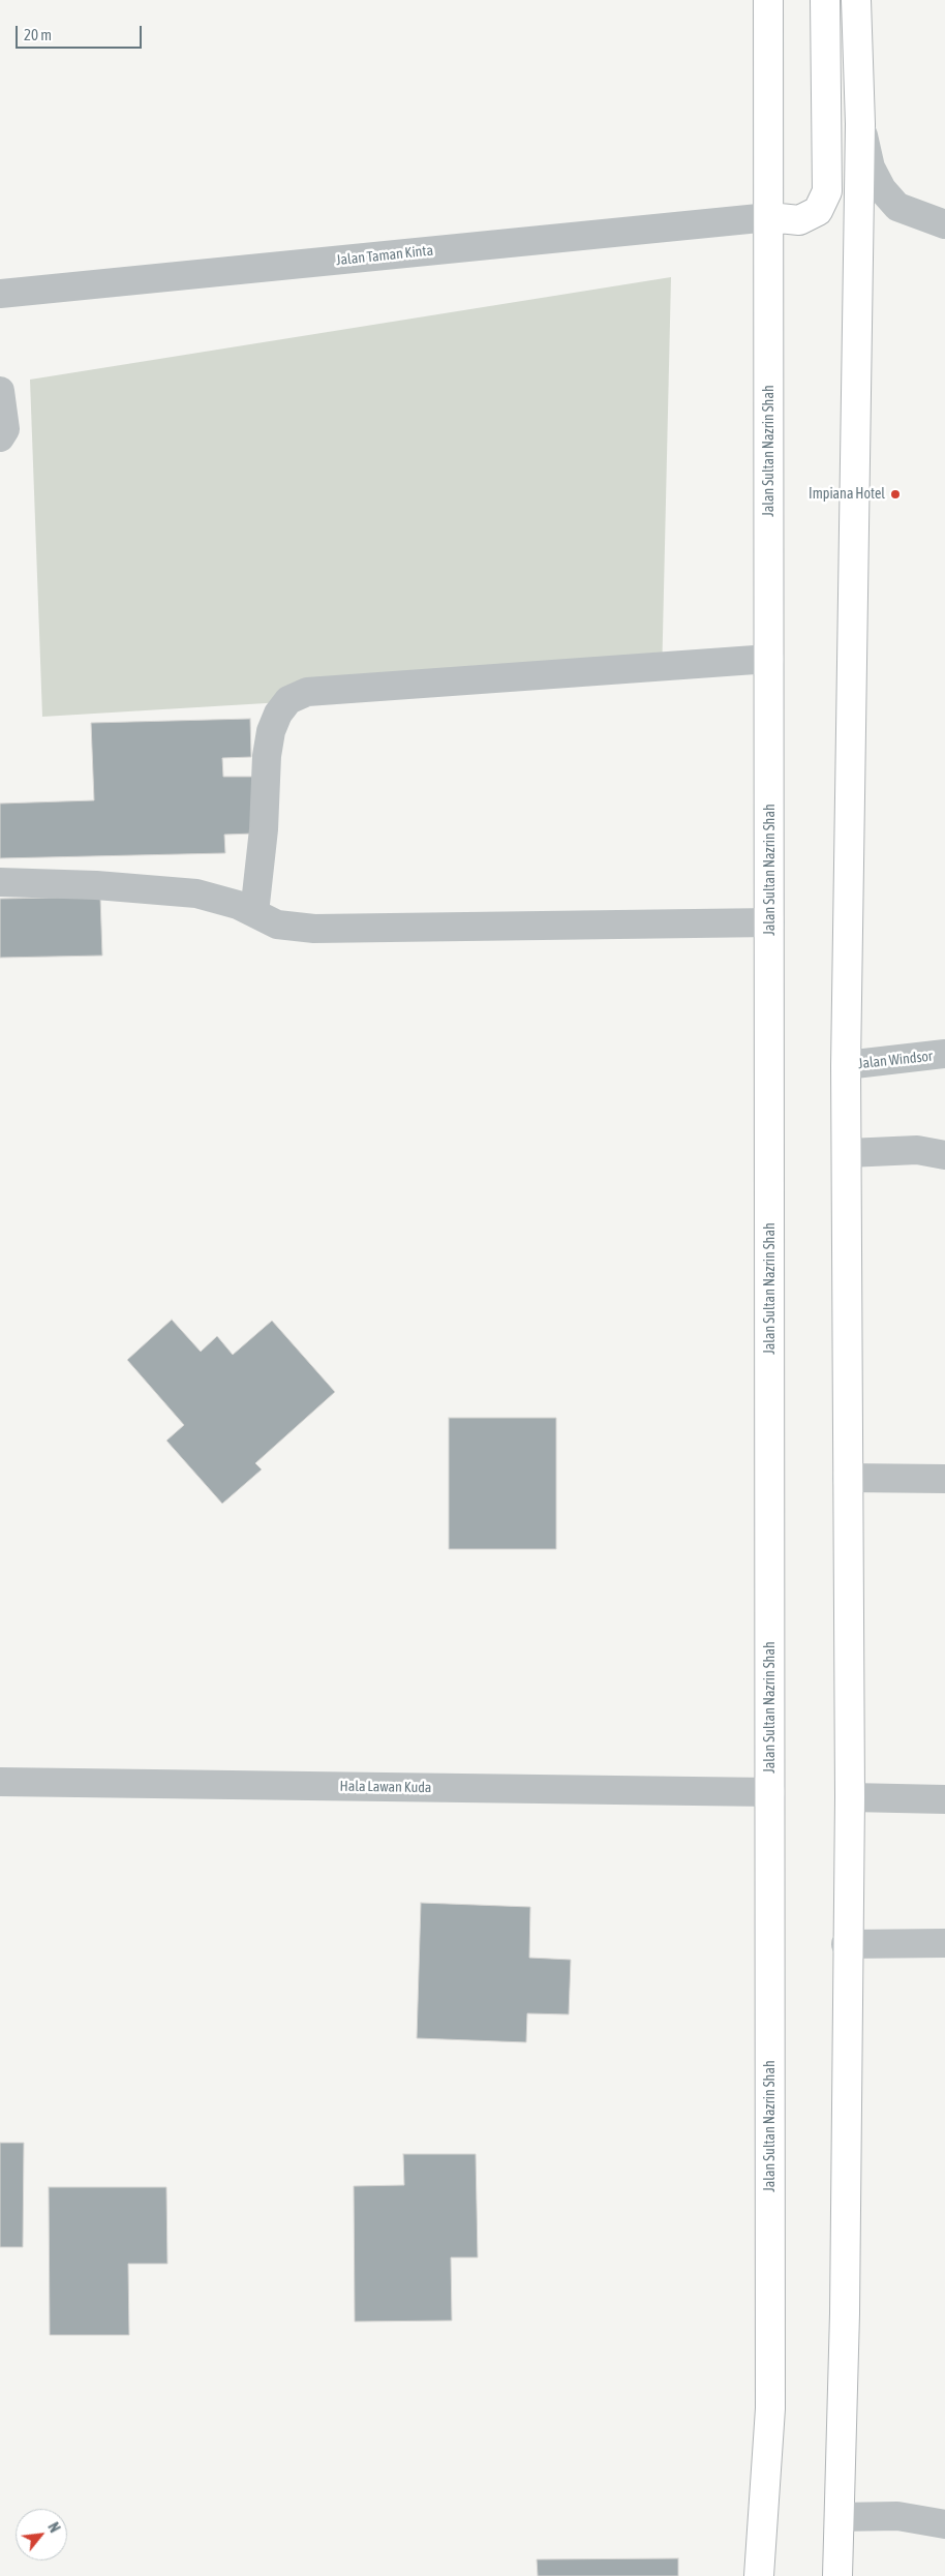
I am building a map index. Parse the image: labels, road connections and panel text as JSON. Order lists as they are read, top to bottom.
{
  "streets": {
    "highway": ["Jalan Sultan Nazrin Shah"],
    "street": ["Jalan Taman Kinta", "Jalan Windsor", "Hala Lawan Kuda"]
  },
  "crossings": [
    ["Jalan Taman Kinta", "Jalan Sultan Nazrin Shah"],
    ["Jalan Sultan Nazrin Shah", "Hala Lawan Kuda"]
  ],
  "places": ["Impiana Hotel"],
  "scale_bar": "20 m",
  "north": "top right"
}
